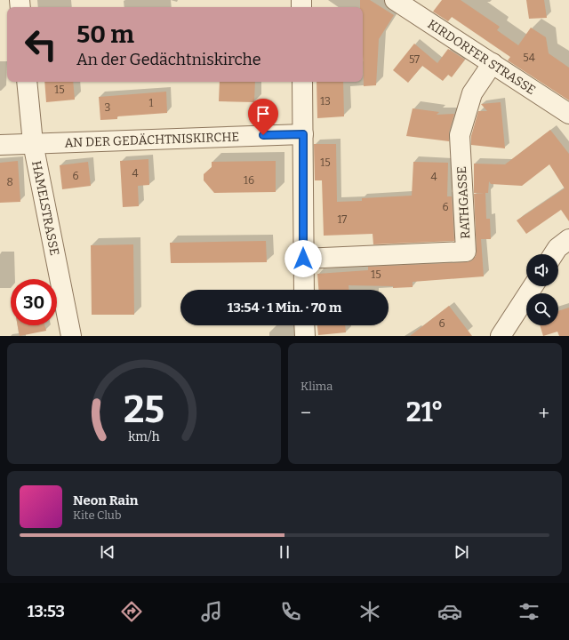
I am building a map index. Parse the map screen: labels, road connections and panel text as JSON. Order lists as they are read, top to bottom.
{
  "streets": {
    "street": [
      "KIRDORFER STRASSE",
      "AN DER GEDÄCHTNISKIRCHE",
      "RATHGASSE",
      "HAMELSTRASSE"
    ]
  },
  "crossings": [
    ["KIRDORFER STRASSE", "RATHGASSE"],
    ["AN DER GEDÄCHTNISKIRCHE", "HAMELSTRASSE"]
  ],
  "house_numbers": [
    "54",
    "57",
    "15",
    "13",
    "1",
    "3",
    "15",
    "4",
    "6",
    "4",
    "16",
    "8",
    "6",
    "17",
    "15",
    "6"
  ],
  "page": {
    "turn": ["50 m", "An der Gedächtniskirche"],
    "limit": "30",
    "trip": "13:54 · 1 Min. · 70 m",
    "tile": "Klima",
    "heat": ["−", "21°", "+"],
    "song": ["Neon Rain", "Kite Club"],
    "tabs": "13:53",
    "gauge": ["25", "km/h"]
  }
}
